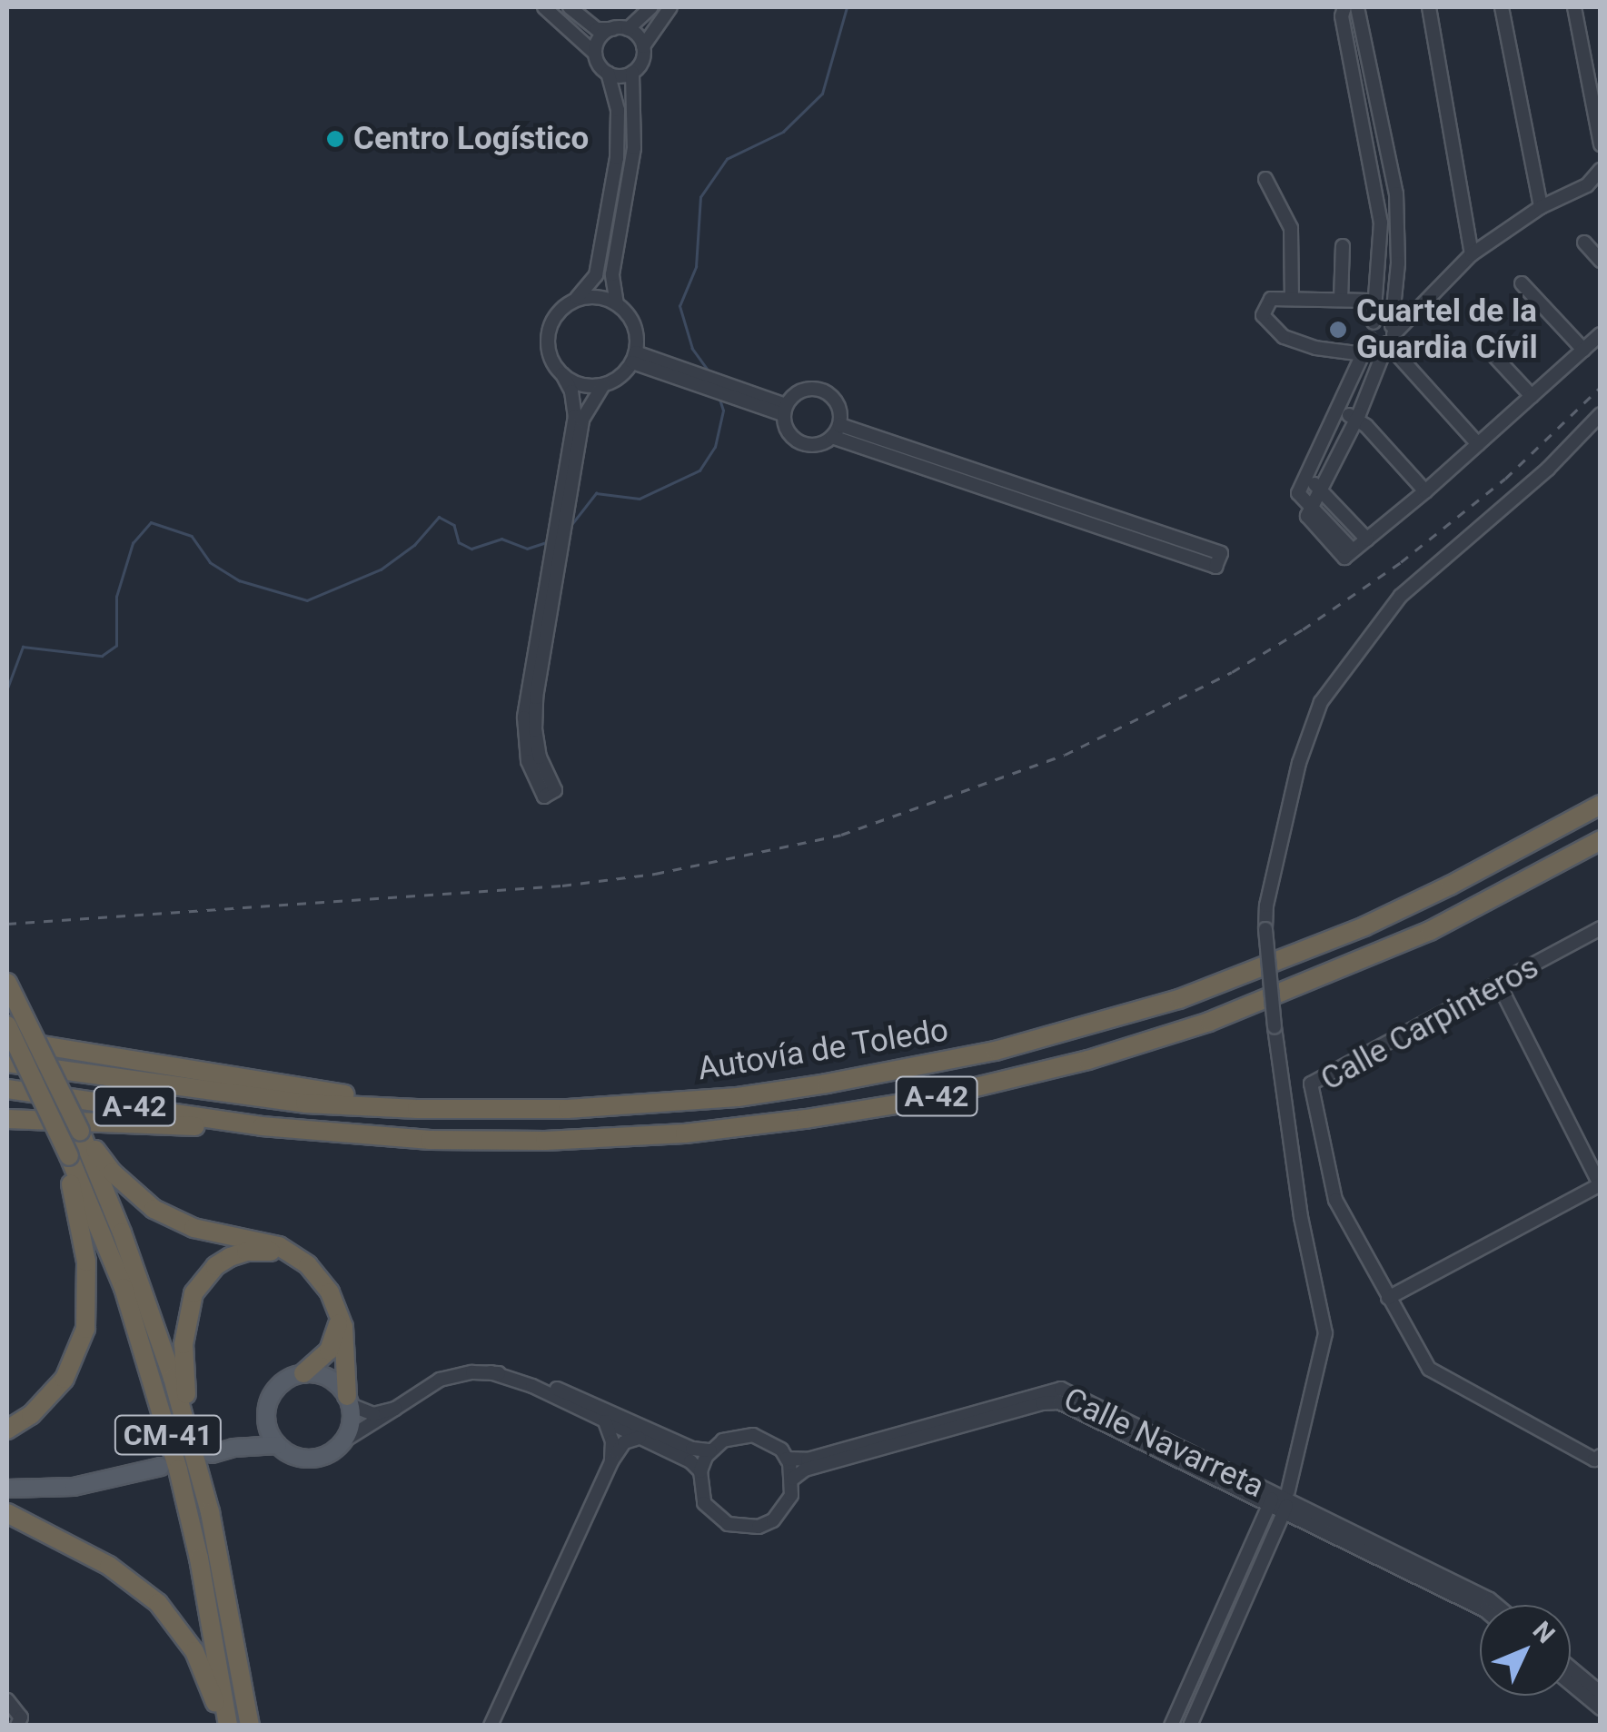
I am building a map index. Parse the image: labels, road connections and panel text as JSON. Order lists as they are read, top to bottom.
{
  "streets": {
    "highway": ["Autovía de Toledo", "A-42", "CM-41"],
    "street": ["Calle Carpinteros", "Calle Navarreta"]
  },
  "places": ["Centro Logístico", "Cuartel de la Guardia Cívil"],
  "north": "top right"
}
